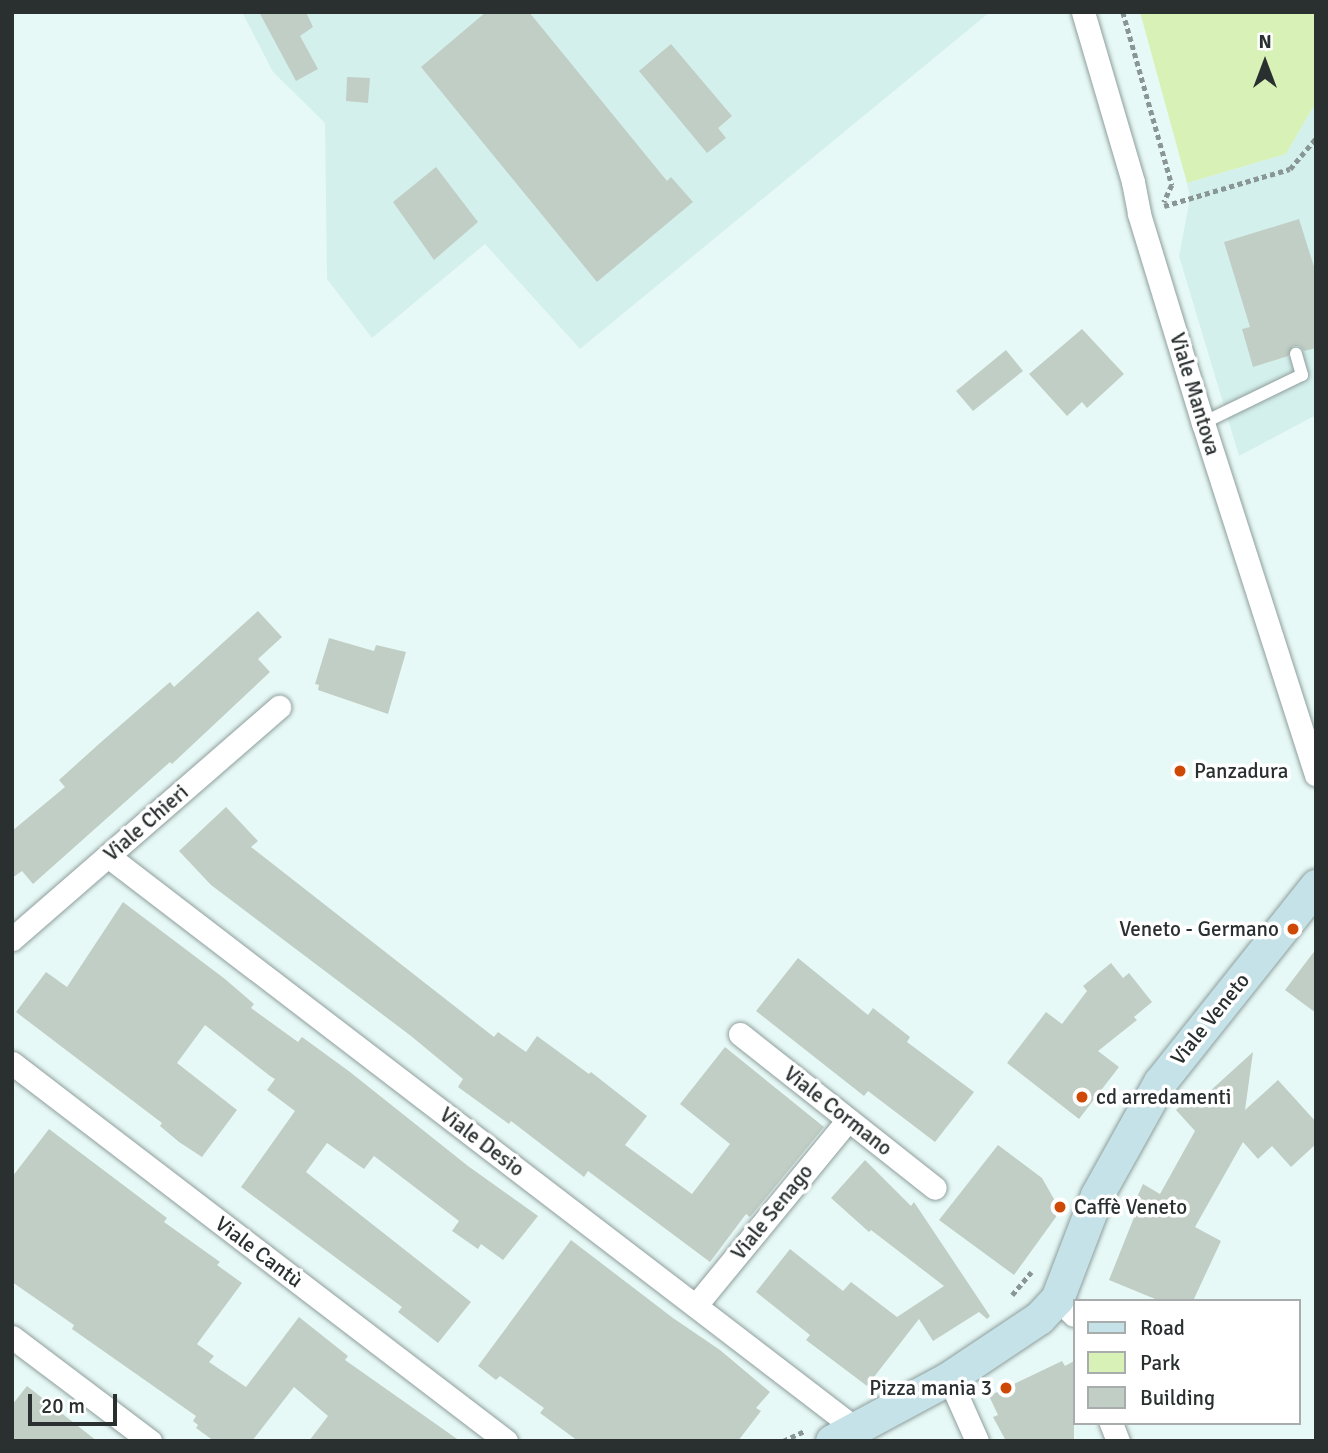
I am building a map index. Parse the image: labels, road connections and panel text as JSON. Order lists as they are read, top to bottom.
{
  "streets": {
    "main road": ["Viale Veneto"],
    "street": [
      "Viale Mantova",
      "Viale Chieri",
      "Viale Cormano",
      "Viale Desio",
      "Viale Senago",
      "Viale Cantù"
    ]
  },
  "crossings": [
    ["Viale Chieri", "Viale Desio"],
    ["Viale Veneto", "Viale Desio"],
    ["Viale Cormano", "Viale Senago"],
    ["Viale Desio", "Viale Senago"]
  ],
  "places": [
    "Panzadura",
    "Veneto - Germano",
    "cd arredamenti",
    "Caffè Veneto",
    "Pizza mania 3"
  ],
  "legend": ["Road", "Park", "Building"],
  "scale_bar": "20 m",
  "north": "top"
}
